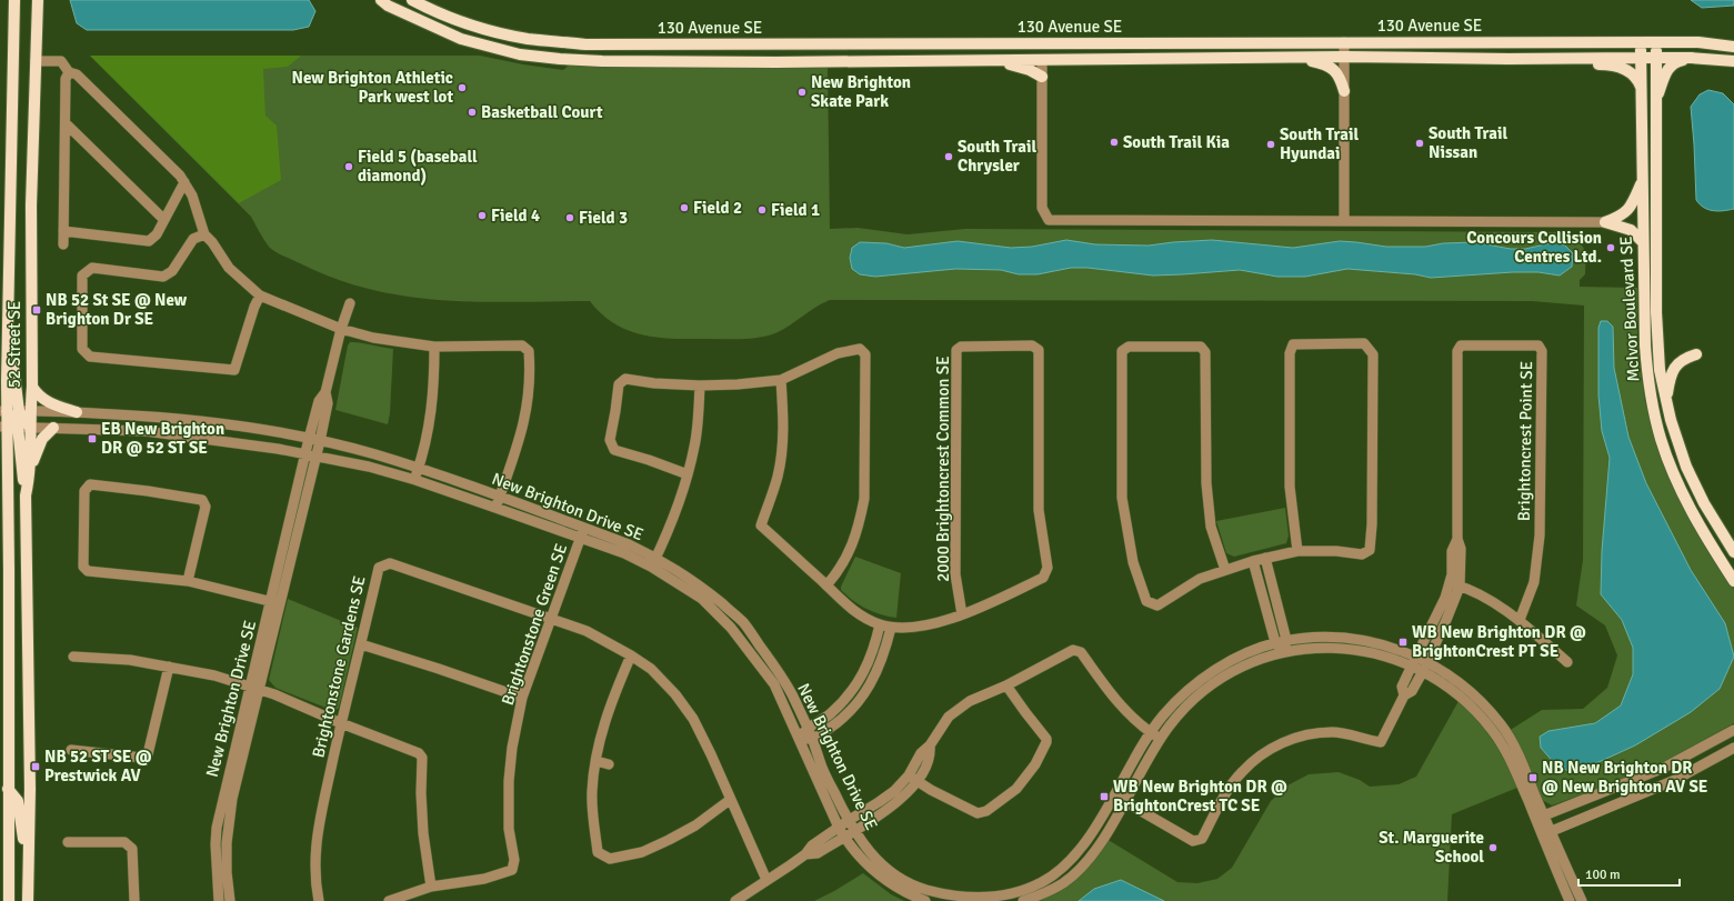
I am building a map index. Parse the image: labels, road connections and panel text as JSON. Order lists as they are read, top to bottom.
{
  "streets": {
    "main road": ["130 Avenue SE", "McIvor Boulevard SE", "52 Street SE"],
    "street": [
      "Brightoncrest Point SE",
      "2000 Brightoncrest Common SE",
      "New Brighton Drive SE",
      "Brightonstone Green SE",
      "Brightonstone Gardens SE"
    ]
  },
  "crossings": [
    ["130 Avenue SE", "McIvor Boulevard SE"],
    ["52 Street SE", "New Brighton Drive SE"],
    ["Brightoncrest Point SE", "New Brighton Drive SE"],
    ["New Brighton Drive SE", "Brightonstone Green SE"],
    ["Brightonstone Green SE", "Brightonstone Gardens SE"]
  ],
  "places": {
    "other": [
      "New Brighton Athletic Park west lot",
      "New Brighton Skate Park",
      "Basketball Court",
      "South Trail Kia",
      "South Trail Nissan",
      "South Trail Hyundai",
      "South Trail Chrysler",
      "Field 5 (baseball diamond)",
      "Field 2",
      "Field 1",
      "Field 4",
      "Field 3",
      "Concours Collision Centres Ltd.",
      "St. Marguerite School"
    ],
    "transit": [
      "NB 52 St SE @ New Brighton Dr SE",
      "EB New Brighton DR @ 52 ST SE",
      "WB New Brighton DR @ BrightonCrest PT SE",
      "NB 52 ST SE @ Prestwick AV",
      "NB New Brighton DR @ New Brighton AV SE",
      "WB New Brighton DR @ BrightonCrest TC SE"
    ]
  },
  "scale_bar": "100 m"
}
